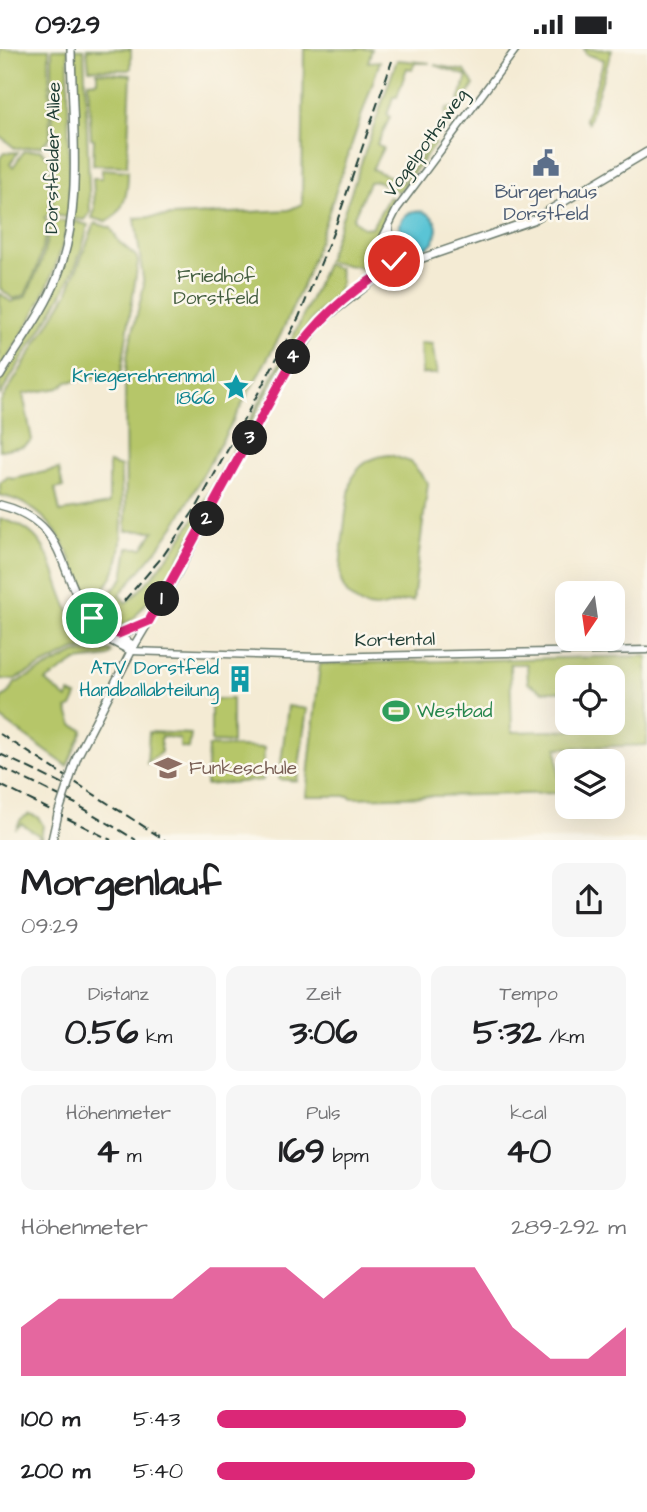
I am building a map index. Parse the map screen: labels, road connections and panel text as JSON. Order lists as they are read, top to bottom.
{
  "streets": {
    "main road": ["Dorstfelder Allee", "Kortental"],
    "street": ["Vogelpothsweg"]
  },
  "parks": ["Friedhof Dorstfeld"],
  "places": {
    "public building": ["Bürgerhaus Dorstfeld"],
    "place": ["Kriegerehrenmal 1866"],
    "building": ["ATV Dorstfeld Handballabteilung"],
    "sports": ["Westbad"],
    "school or university": ["Funkeschule"]
  },
  "north": "bottom",
  "page": {
    "status": "09:29",
    "pins": [
      "4",
      "3",
      "2",
      "1"
    ],
    "heading": ["Morgenlauf", "09:29"],
    "stats": [
      ["Distanz", "0.56 km"],
      ["Zeit", "3:06"],
      ["Tempo", "5:32 /km"],
      ["Höhenmeter", "4 m"],
      ["Puls", "169 bpm"],
      ["kcal", "40"]
    ],
    "chart": ["Höhenmeter", "289–292 m"],
    "list": [
      {
        "name": "100 m",
        "note": "5:43"
      },
      {
        "name": "200 m",
        "note": "5:40"
      }
    ]
  }
}
